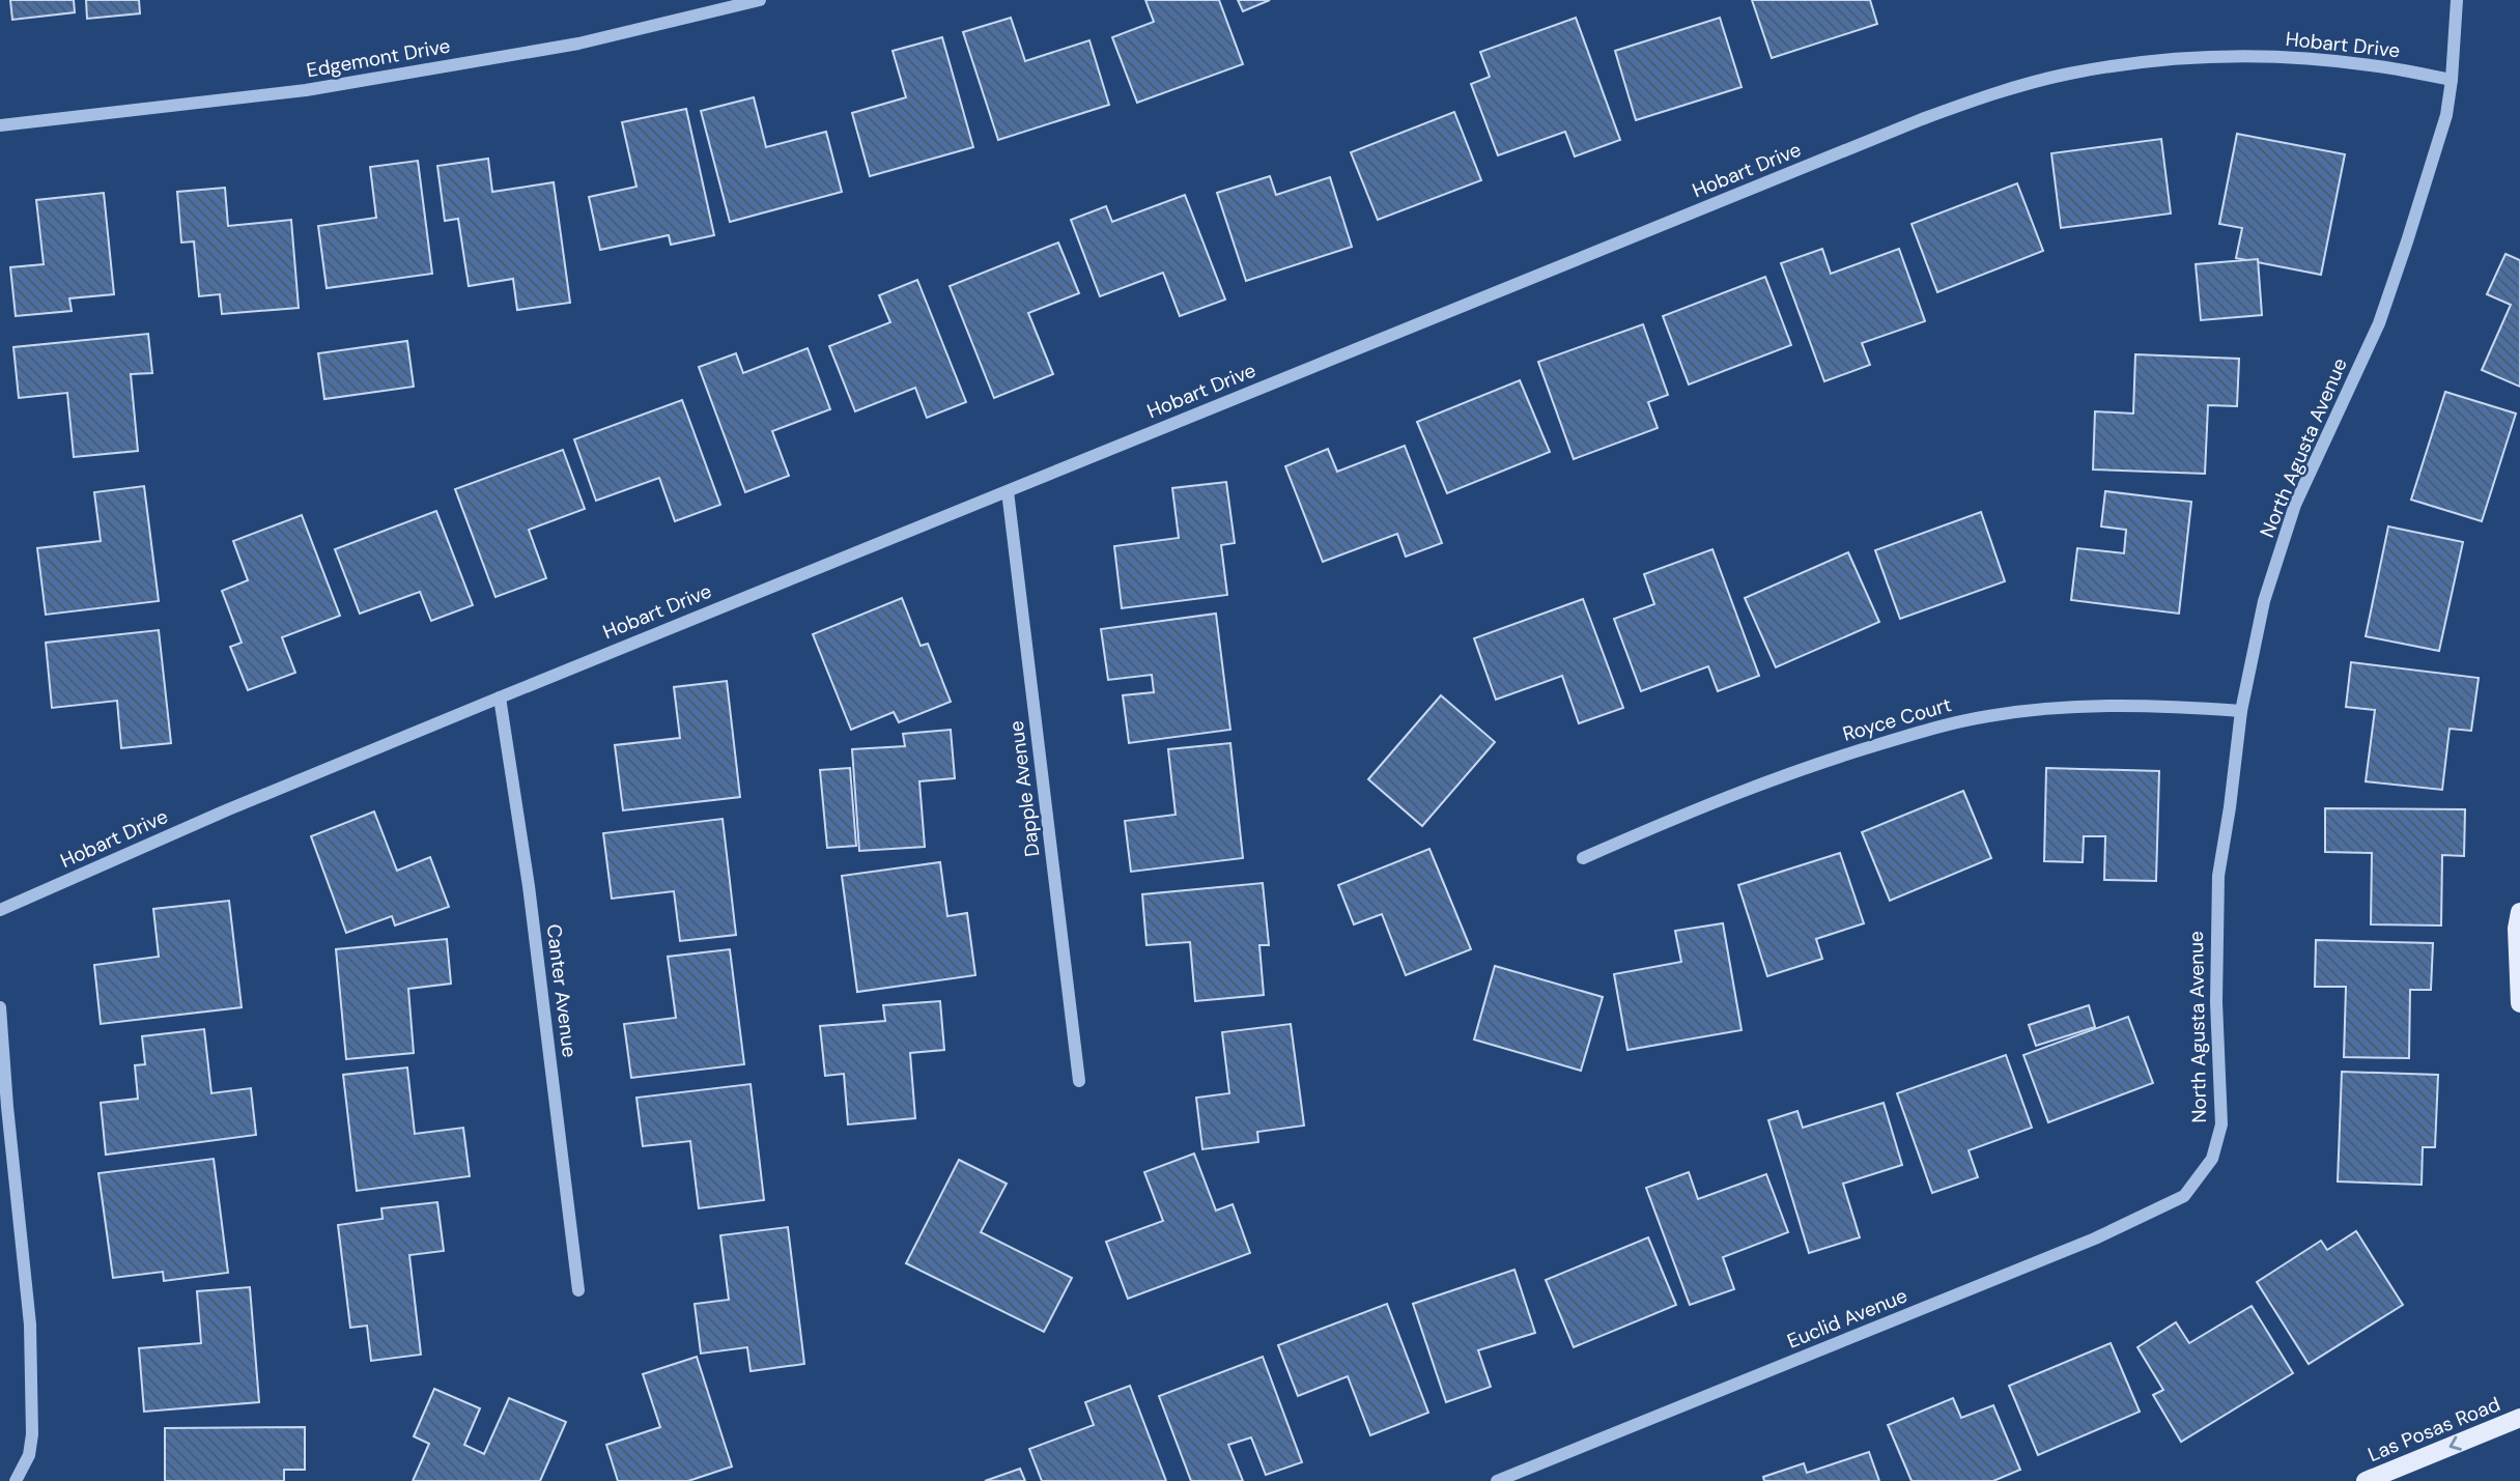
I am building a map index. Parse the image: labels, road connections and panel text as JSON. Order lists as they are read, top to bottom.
{
  "streets": {
    "main road": ["Las Posas Road"],
    "street": [
      "Hobart Drive",
      "Edgemont Drive",
      "North Agusta Avenue",
      "Royce Court",
      "Dapple Avenue",
      "Canter Avenue",
      "Euclid Avenue"
    ]
  },
  "crossings": [
    ["Hobart Drive", "North Agusta Avenue"],
    ["Hobart Drive", "Dapple Avenue"],
    ["Hobart Drive", "Canter Avenue"],
    ["North Agusta Avenue", "Royce Court"],
    ["North Agusta Avenue", "Euclid Avenue"]
  ],
  "one_way": ["Las Posas Road"]
}
